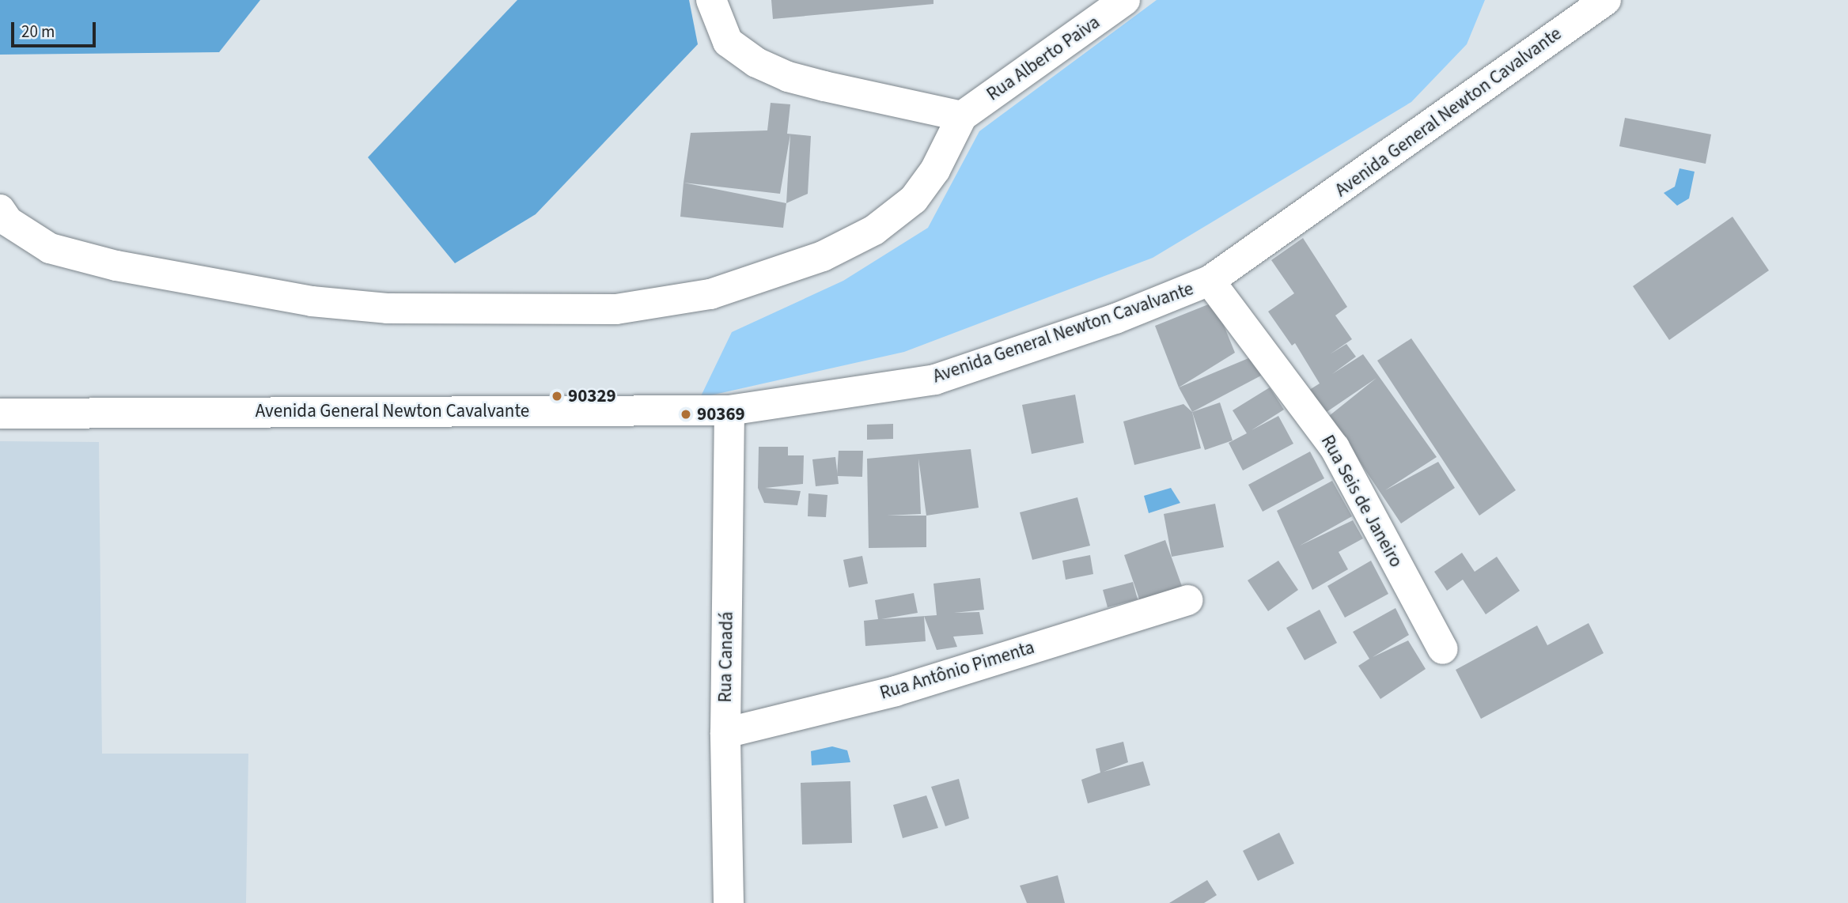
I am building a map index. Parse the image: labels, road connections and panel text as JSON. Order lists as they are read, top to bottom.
{
  "streets": {
    "street": [
      "Rua Alberto Paiva",
      "Avenida General Newton Cavalvante",
      "Rua Seis de Janeiro",
      "Rua Canadá",
      "Rua Antônio Pimenta"
    ]
  },
  "crossings": [
    ["Avenida General Newton Cavalvante", "Rua Seis de Janeiro"],
    ["Avenida General Newton Cavalvante", "Rua Canadá"],
    ["Rua Canadá", "Rua Antônio Pimenta"]
  ],
  "places": ["90329", "90369"],
  "scale_bar": "20 m"
}
